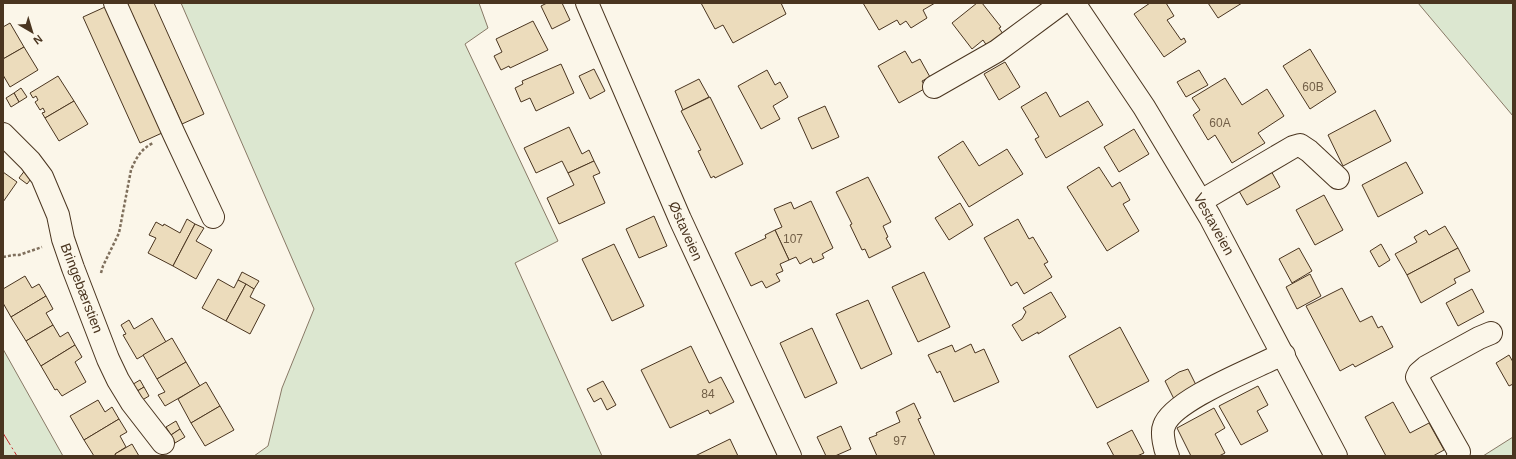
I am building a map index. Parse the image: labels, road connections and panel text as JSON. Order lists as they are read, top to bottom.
{
  "streets": {
    "street": ["Vestaveien", "Østaveien", "Bringebærstien"]
  },
  "house_numbers": [
    "60B",
    "60A",
    "107",
    "84",
    "97"
  ],
  "north": "bottom right"
}
